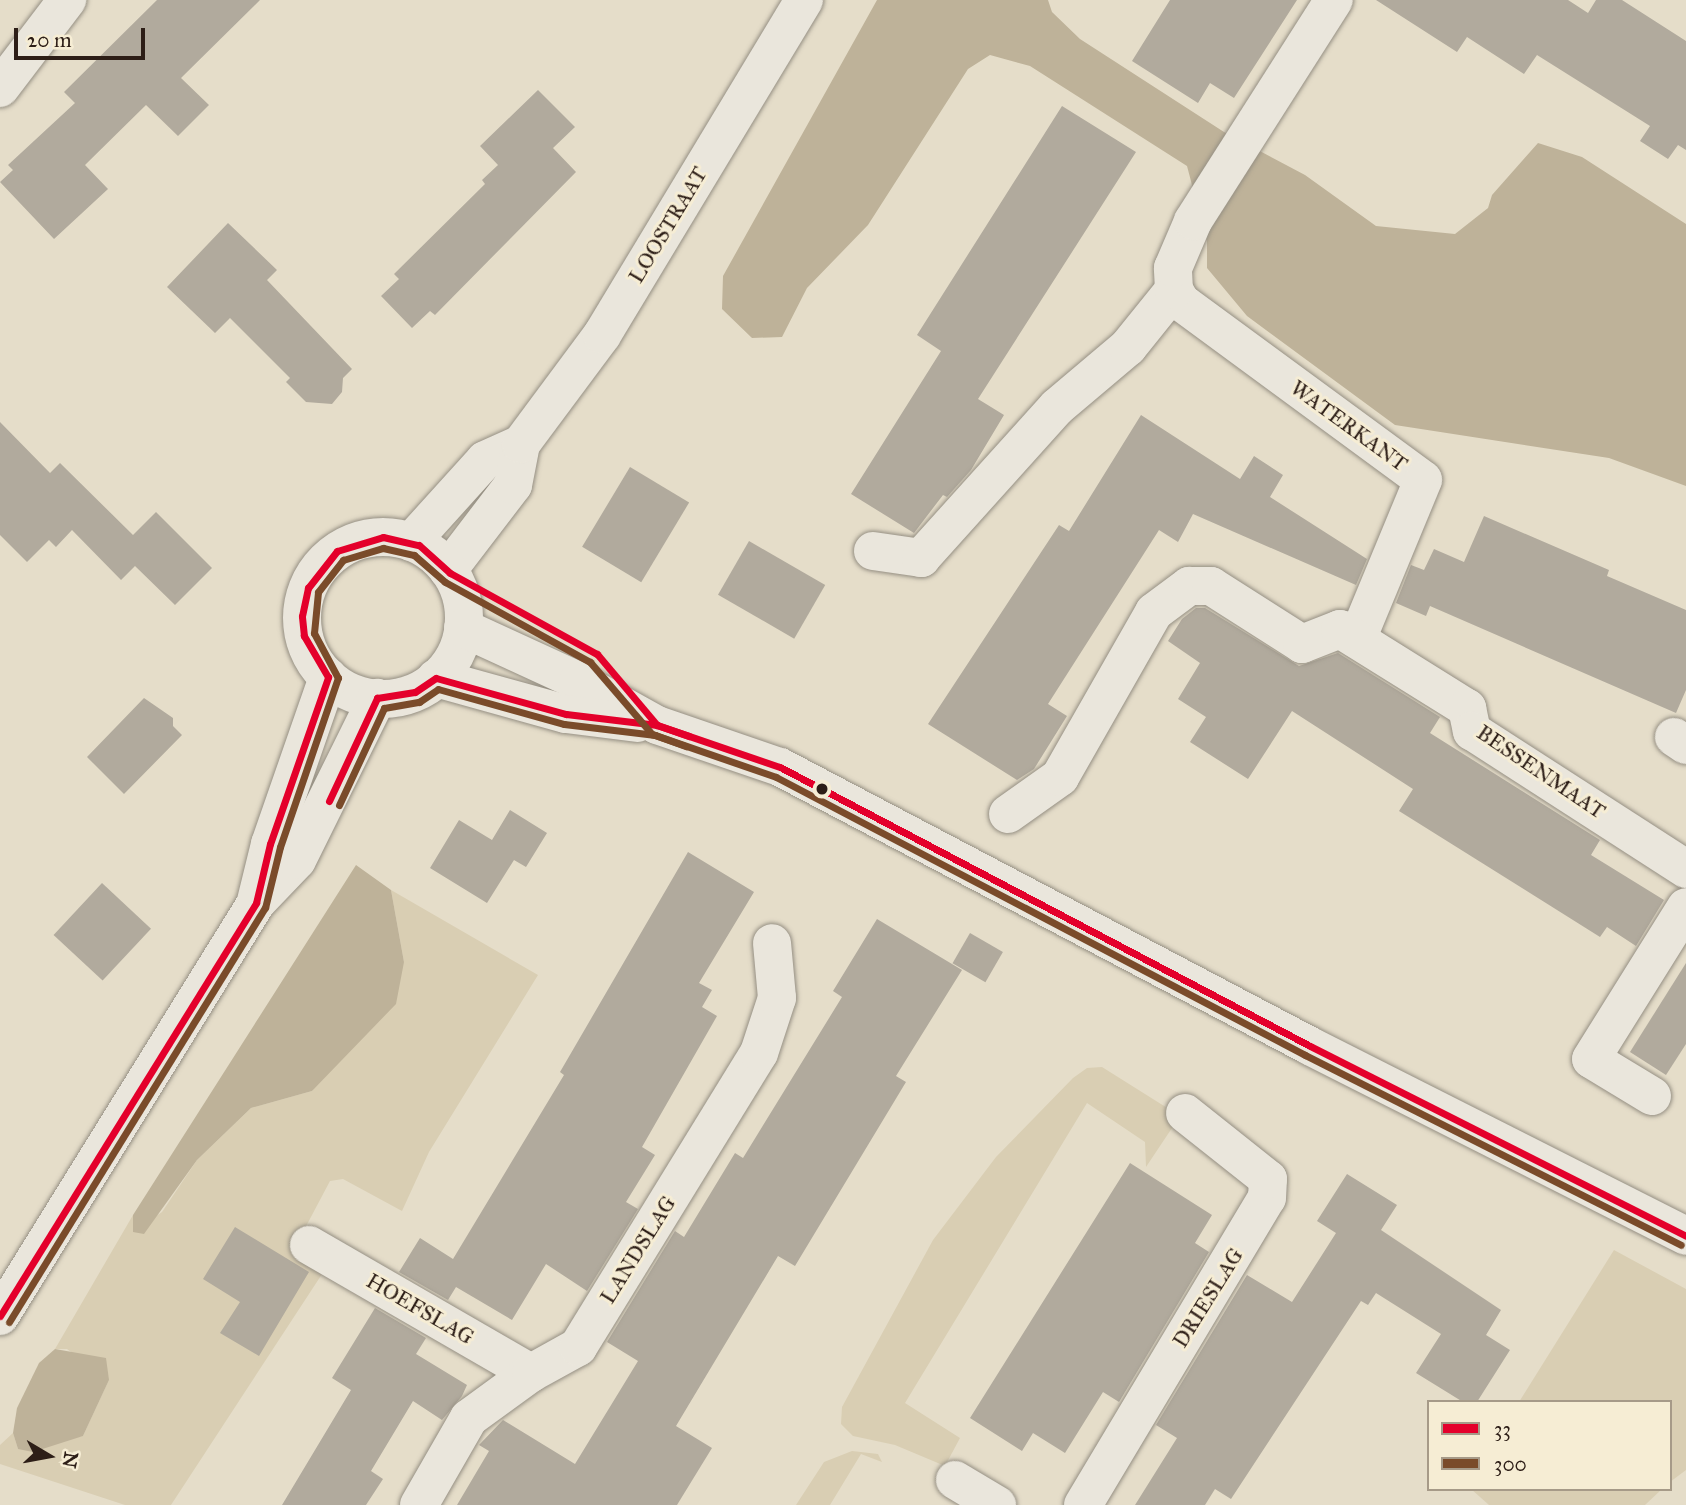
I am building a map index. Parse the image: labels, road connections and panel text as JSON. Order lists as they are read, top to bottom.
{
  "streets": {
    "street": [
      "LOOSTRAAT",
      "WATERKANT",
      "BESSENMAAT",
      "LANDSLAG",
      "DRIESLAG",
      "HOEFSLAG"
    ]
  },
  "crossings": [
    ["WATERKANT", "BESSENMAAT"],
    ["LANDSLAG", "HOEFSLAG"]
  ],
  "lines": ["transit line 33", "transit line 300"],
  "legend": ["33", "300"],
  "scale_bar": "20 m",
  "north": "right"
}
